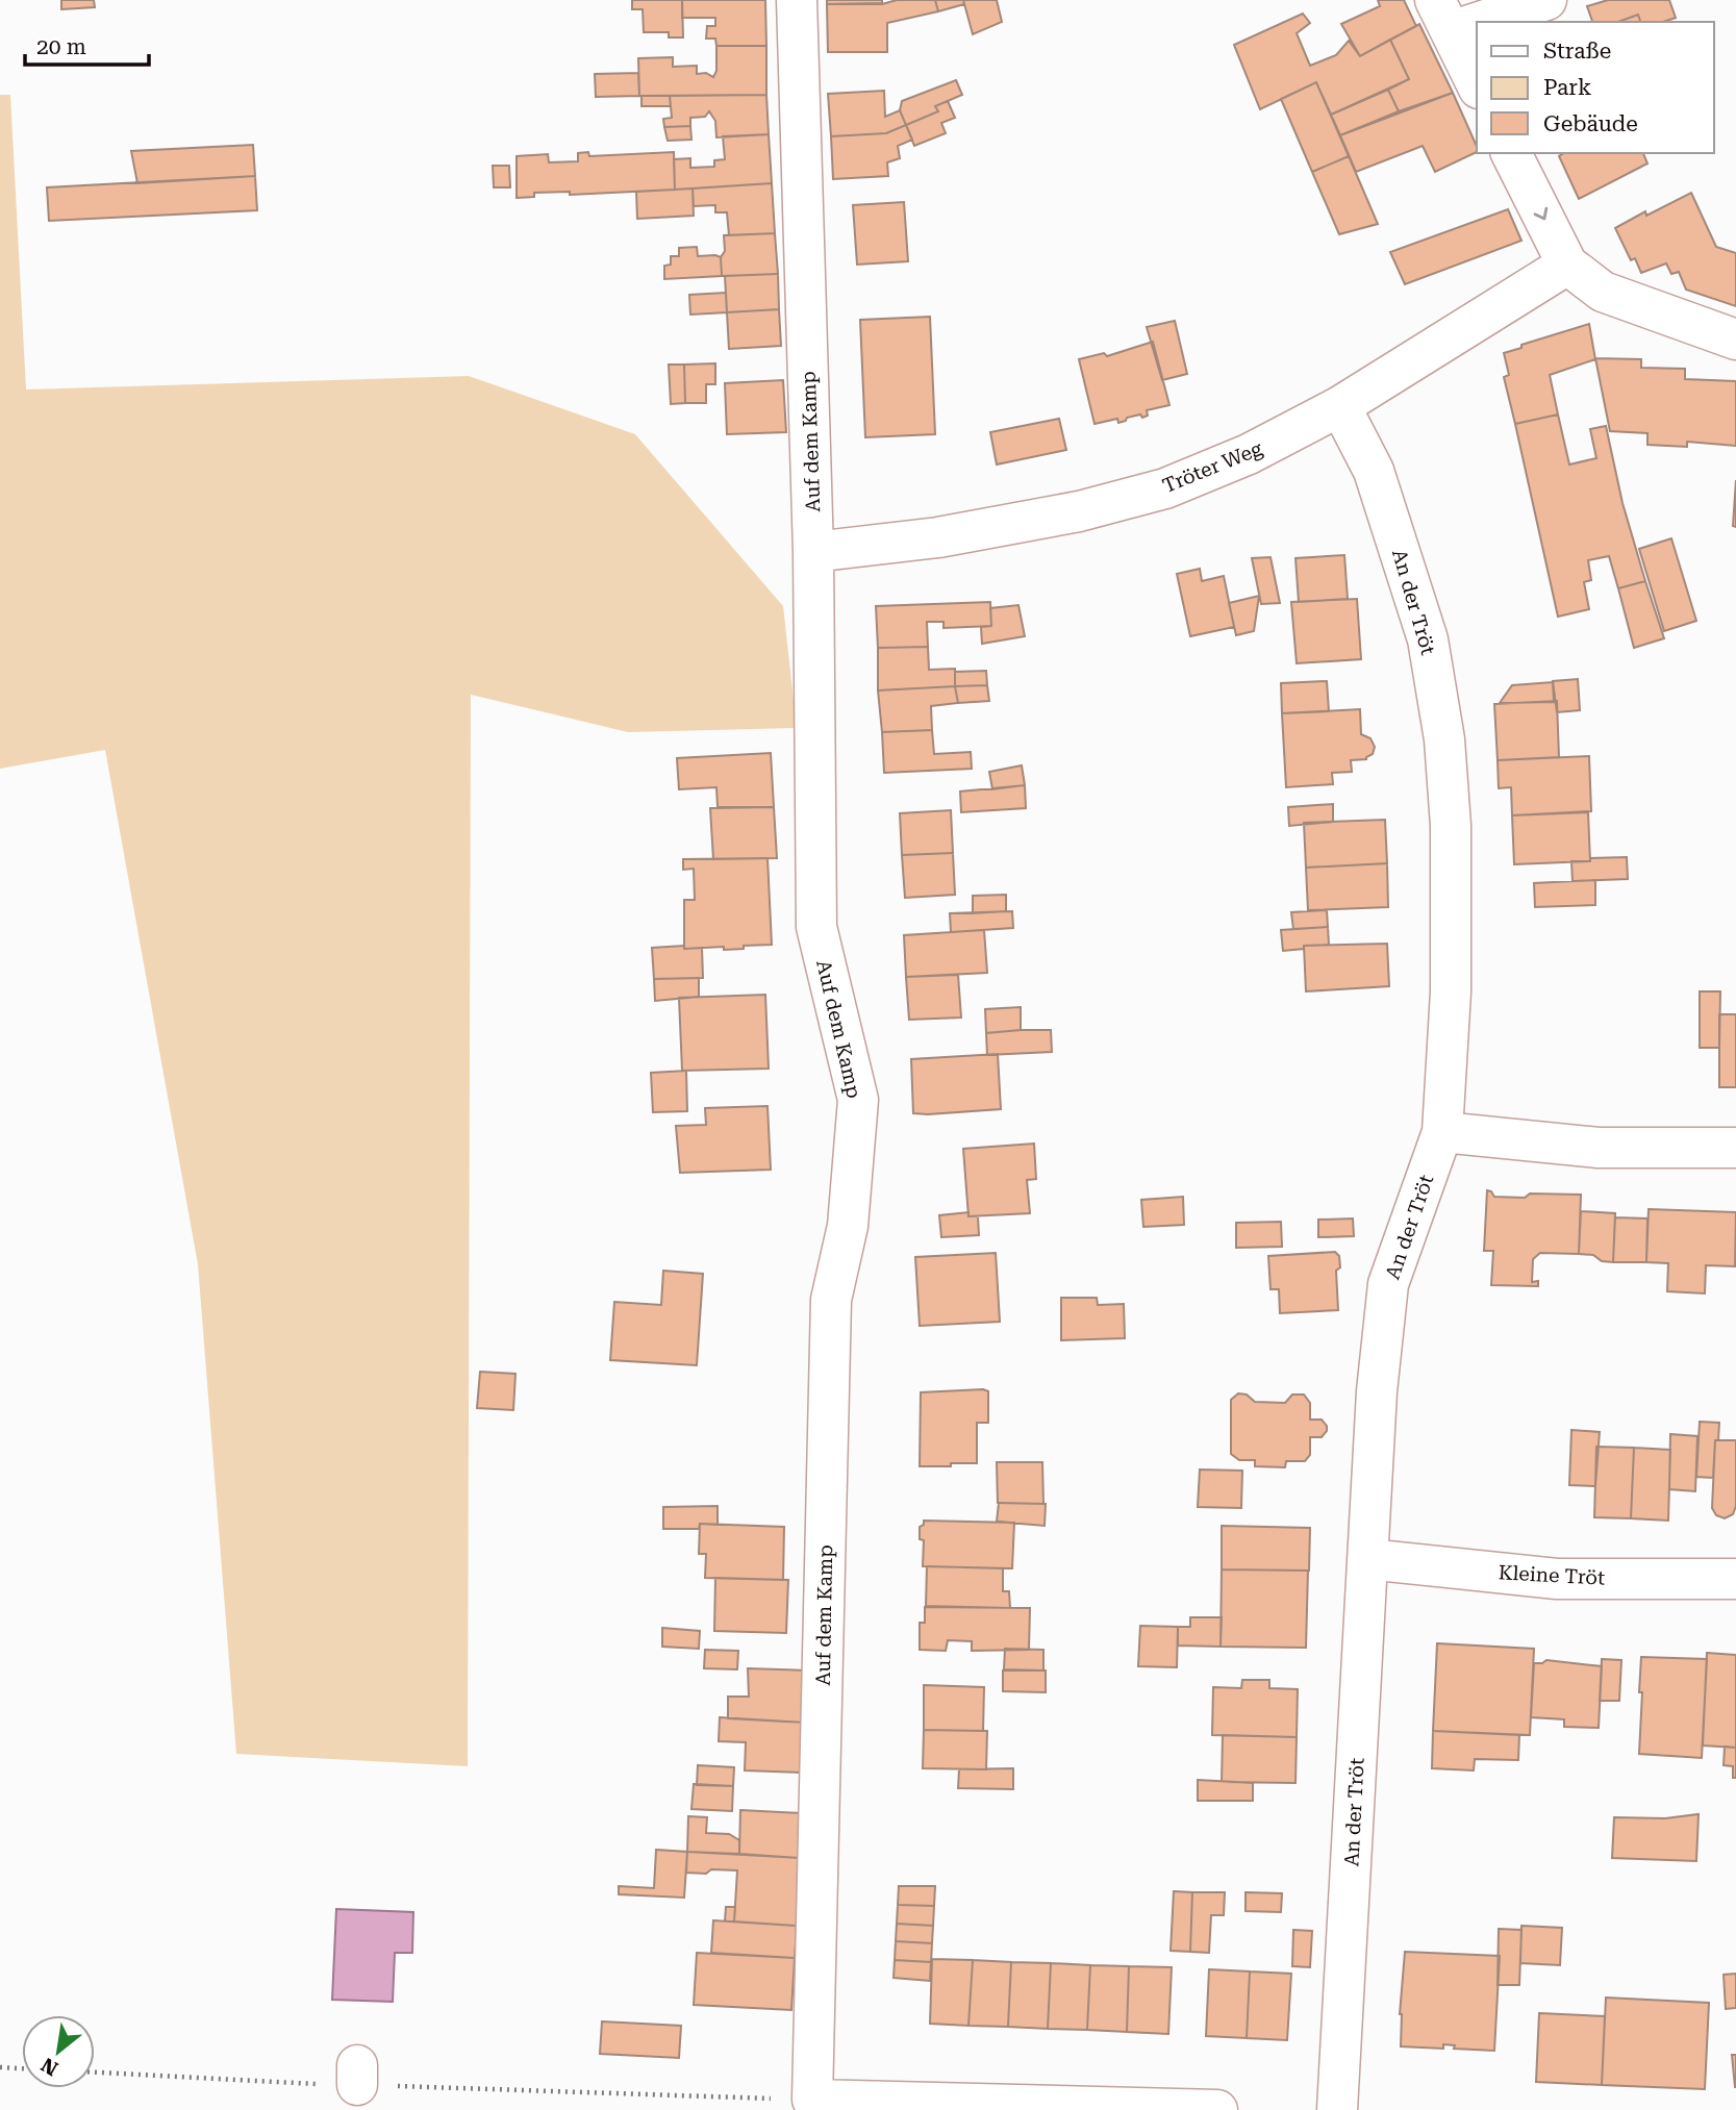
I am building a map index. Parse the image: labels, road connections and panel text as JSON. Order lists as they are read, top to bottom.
{
  "streets": {
    "street": [
      "Auf dem Kamp",
      "Tröter Weg",
      "An der Tröt",
      "Kleine Tröt"
    ]
  },
  "crossings": [
    ["Auf dem Kamp", "Tröter Weg"],
    ["Tröter Weg", "An der Tröt"],
    ["An der Tröt", "Kleine Tröt"]
  ],
  "legend": ["Straße", "Park", "Gebäude"],
  "scale_bar": "20 m",
  "north": "bottom left"
}
